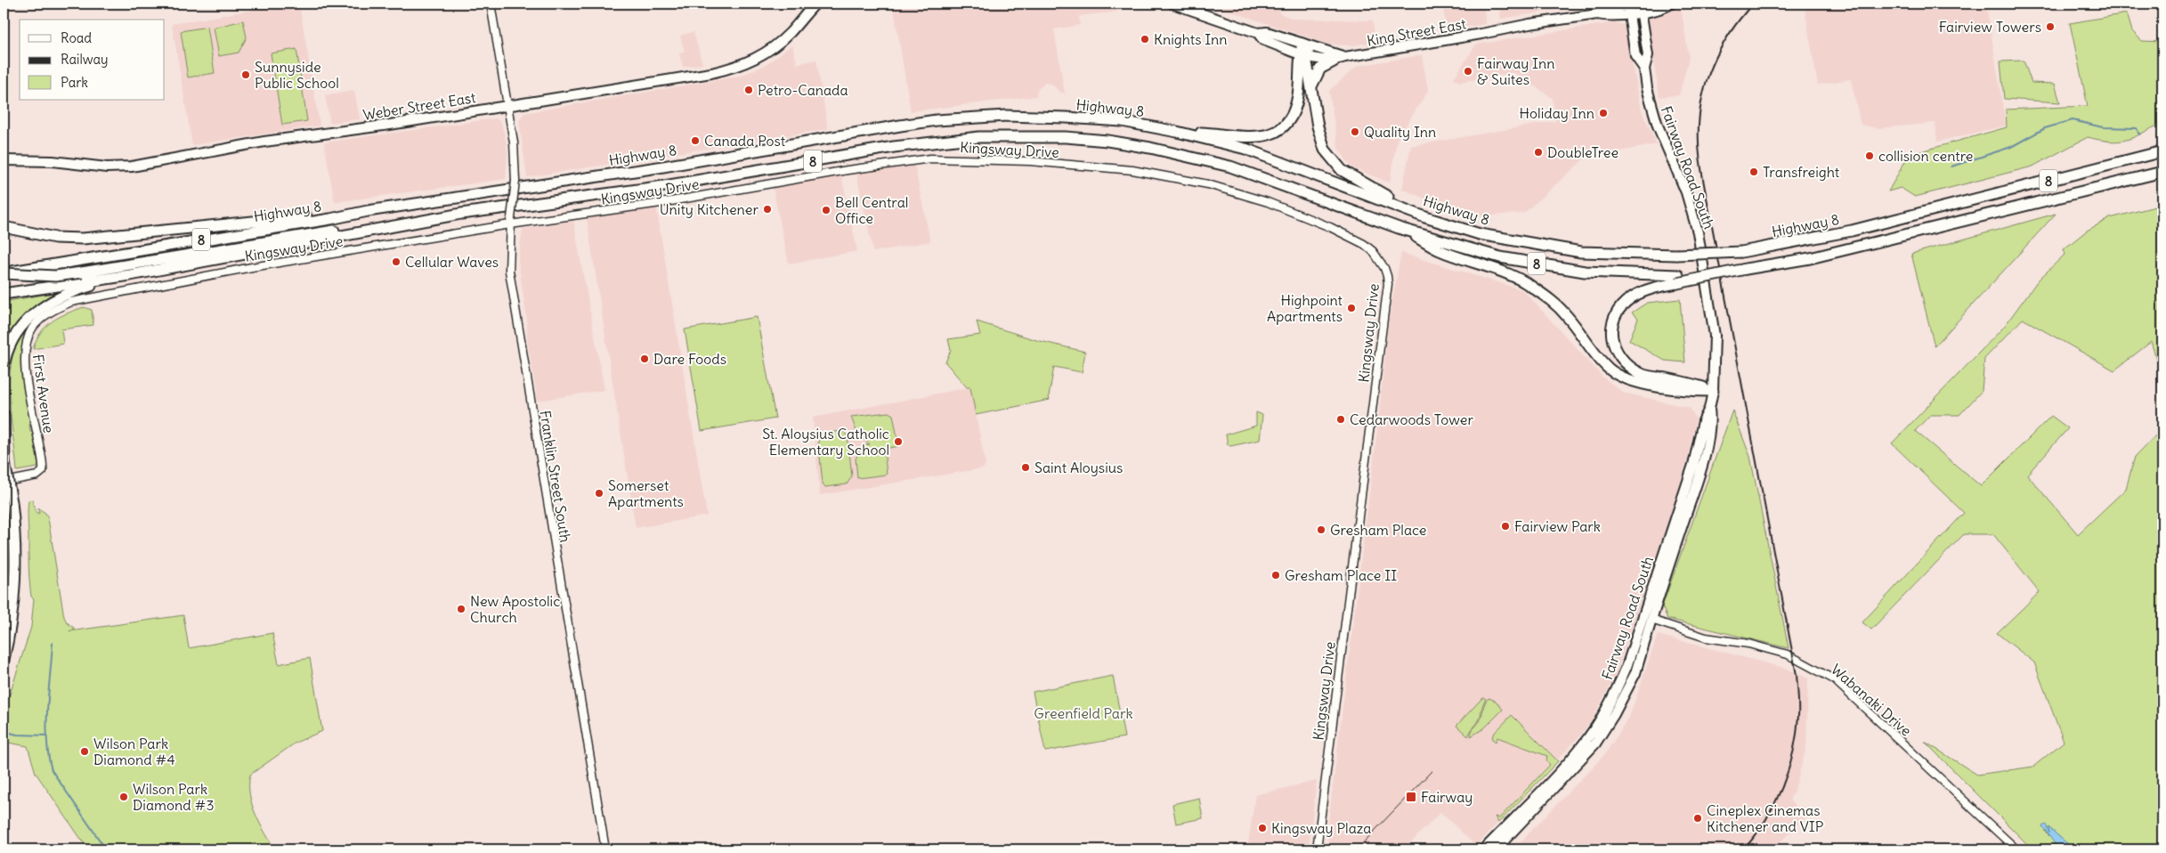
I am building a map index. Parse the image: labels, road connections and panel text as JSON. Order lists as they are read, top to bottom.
{
  "streets": {
    "highway": ["Highway 8", "8"],
    "main road": ["King Street East", "Weber Street East", "Fairway Road South"],
    "street": [
      "Kingsway Drive",
      "First Avenue",
      "Franklin Street South",
      "Wabanaki Drive"
    ]
  },
  "crossings": [
    ["King Street East", "Fairway Road South"],
    ["Weber Street East", "Franklin Street South"],
    ["Kingsway Drive", "First Avenue"],
    ["Kingsway Drive", "Franklin Street South"],
    ["Fairway Road South", "Wabanaki Drive"]
  ],
  "parks": ["Greenfield Park"],
  "places": {
    "other": [
      "Fairview Towers",
      "Knights Inn",
      "Fairway Inn & Suites",
      "Sunnyside Public School",
      "Petro-Canada",
      "Holiday Inn",
      "Quality Inn",
      "Canada Post",
      "DoubleTree",
      "collision centre",
      "Transfreight",
      "Unity Kitchener",
      "Bell Central Office",
      "Cellular Waves",
      "Highpoint Apartments",
      "Dare Foods",
      "Cedarwoods Tower",
      "St. Aloysius Catholic Elementary School",
      "Saint Aloysius",
      "Somerset Apartments",
      "Fairview Park",
      "Gresham Place",
      "Gresham Place II",
      "New Apostolic Church",
      "Wilson Park Diamond #4",
      "Wilson Park Diamond #3",
      "Cineplex Cinemas Kitchener and VIP",
      "Kingsway Plaza"
    ],
    "transit": ["Fairway"]
  },
  "legend": ["Road", "Railway", "Park"]
}
